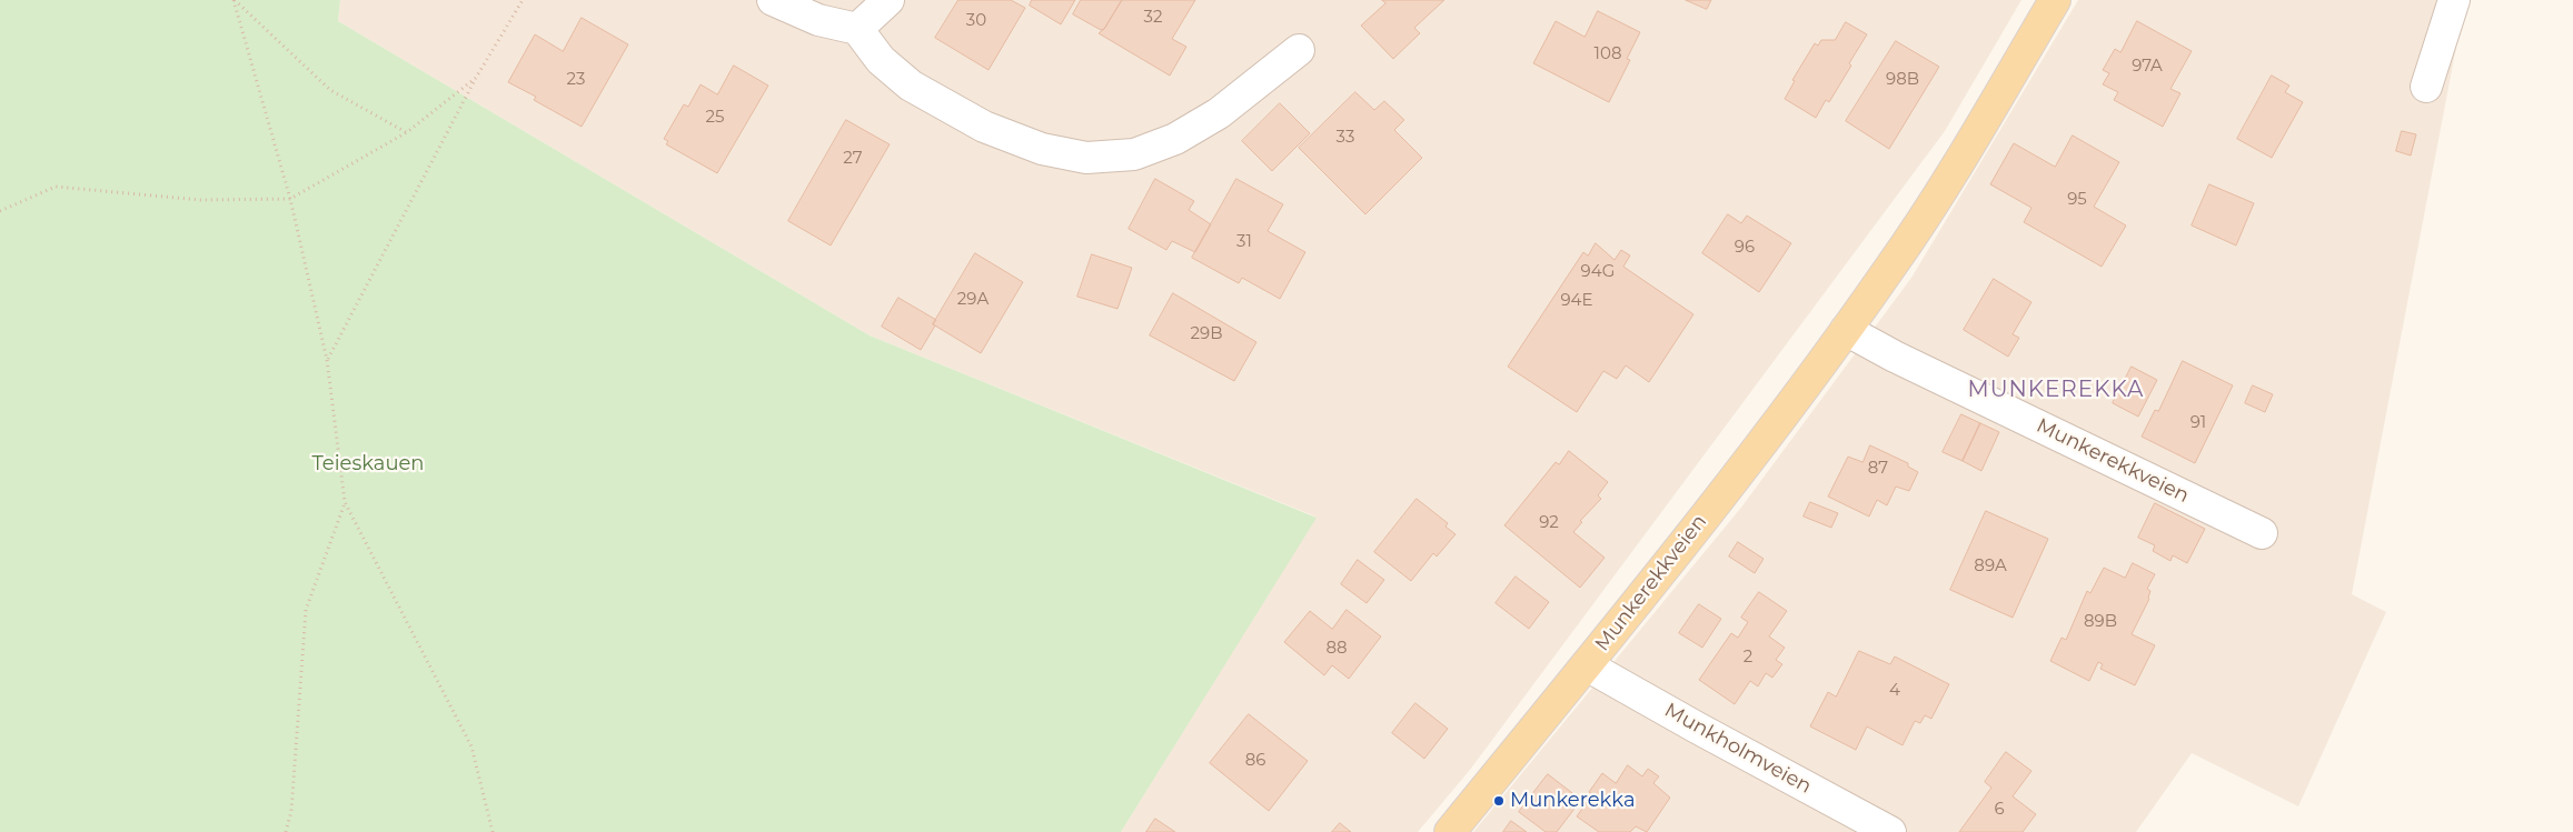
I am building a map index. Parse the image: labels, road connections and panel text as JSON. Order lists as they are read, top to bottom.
{
  "streets": {
    "main road": ["Munkerekkveien"],
    "street": ["Munkholmveien"]
  },
  "crossings": [
    ["Munkerekkveien", "Munkholmveien"]
  ],
  "districts": ["MUNKEREKKA"],
  "parks": ["Teieskauen"],
  "places": ["Munkerekka"],
  "house_numbers": [
    "32",
    "30",
    "108",
    "97A",
    "23",
    "98B",
    "25",
    "33",
    "27",
    "95",
    "31",
    "96",
    "94G",
    "29A",
    "94E",
    "29B",
    "91",
    "87",
    "92",
    "89A",
    "89B",
    "88",
    "2",
    "4",
    "86",
    "6"
  ]
}
